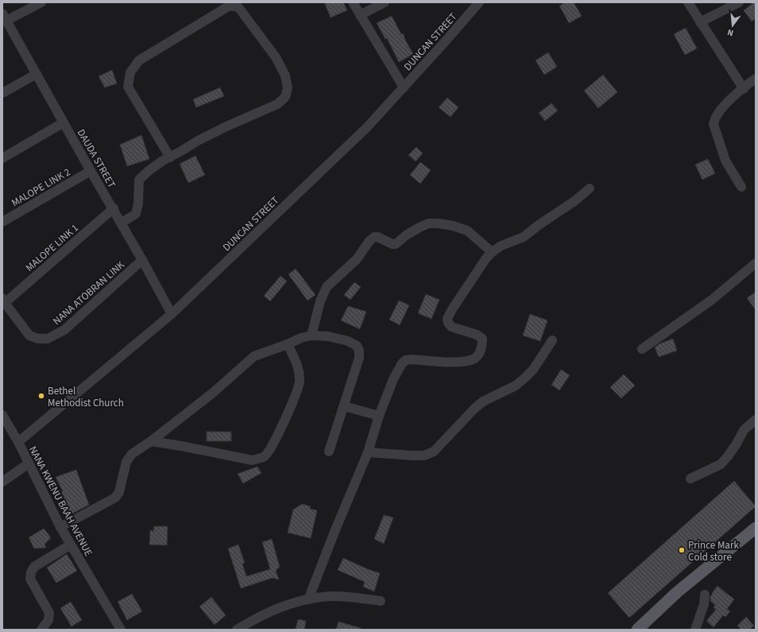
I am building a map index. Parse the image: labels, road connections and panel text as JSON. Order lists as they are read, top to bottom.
{
  "streets": {
    "street": [
      "DUNCAN STREET",
      "DAUDA STREET",
      "MALOPE LINK 2",
      "MALOPE LINK 1",
      "NANA ATOBRAN LINK",
      "NANA KWENU BAAH AVENUE"
    ]
  },
  "crossings": [
    ["DUNCAN STREET", "DAUDA STREET"],
    ["DUNCAN STREET", "NANA KWENU BAAH AVENUE"],
    ["DAUDA STREET", "MALOPE LINK 2"],
    ["DAUDA STREET", "MALOPE LINK 1"],
    ["DAUDA STREET", "NANA ATOBRAN LINK"],
    ["MALOPE LINK 1", "NANA ATOBRAN LINK"]
  ],
  "places": ["Bethel Methodist Church", "Prince Mark Cold store"],
  "north": "bottom"
}
